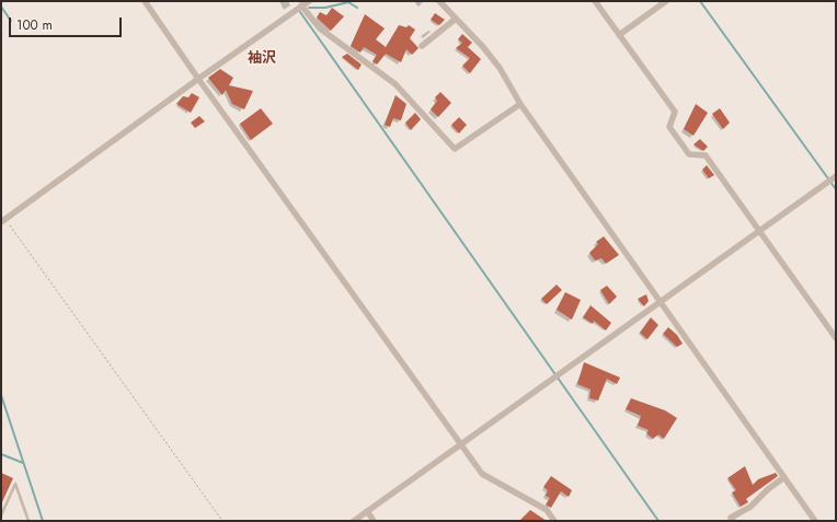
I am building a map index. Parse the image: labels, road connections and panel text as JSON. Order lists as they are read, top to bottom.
{
  "districts": ["袖沢"],
  "scale_bar": "100 m"
}
